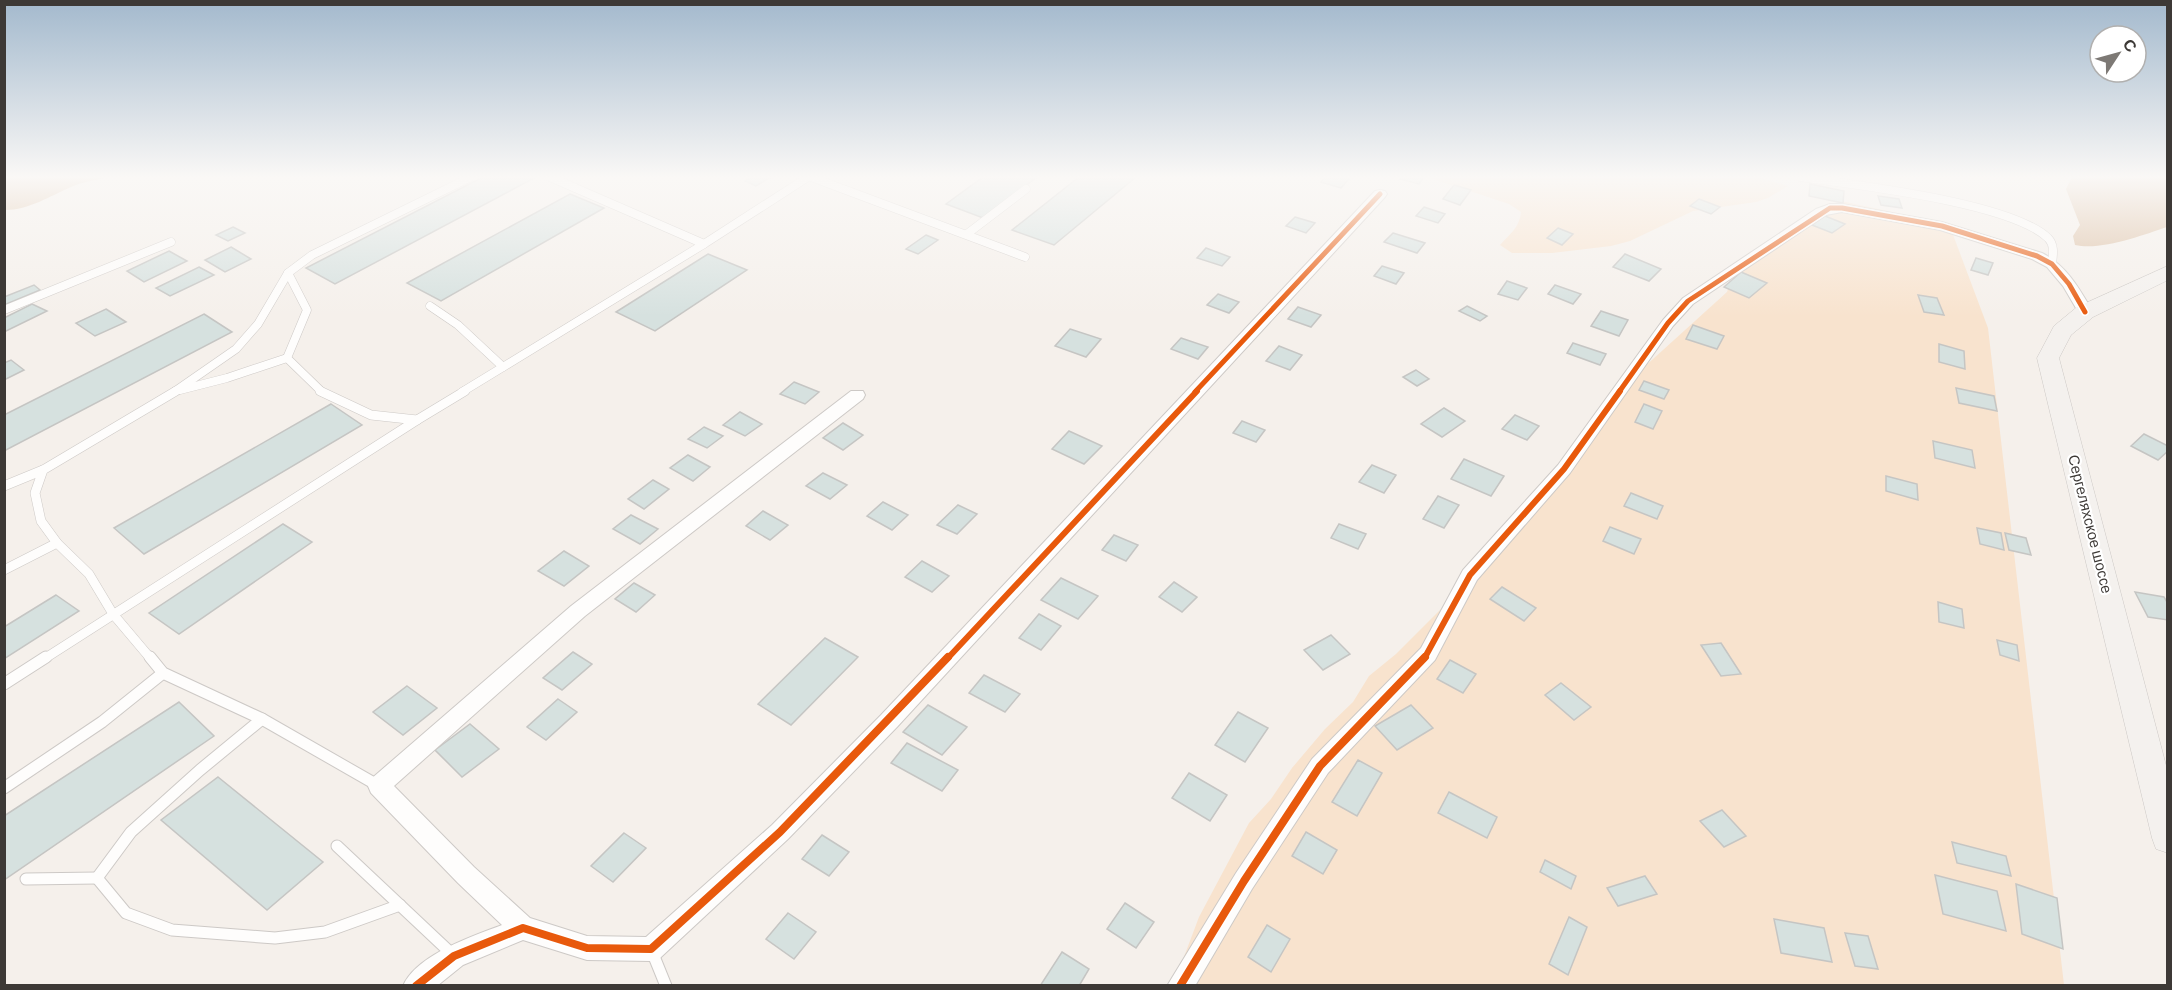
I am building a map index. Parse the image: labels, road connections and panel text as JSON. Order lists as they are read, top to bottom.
{
  "streets": {
    "main road": ["Сергеляхское шоссе"]
  },
  "north": "top right"
}
